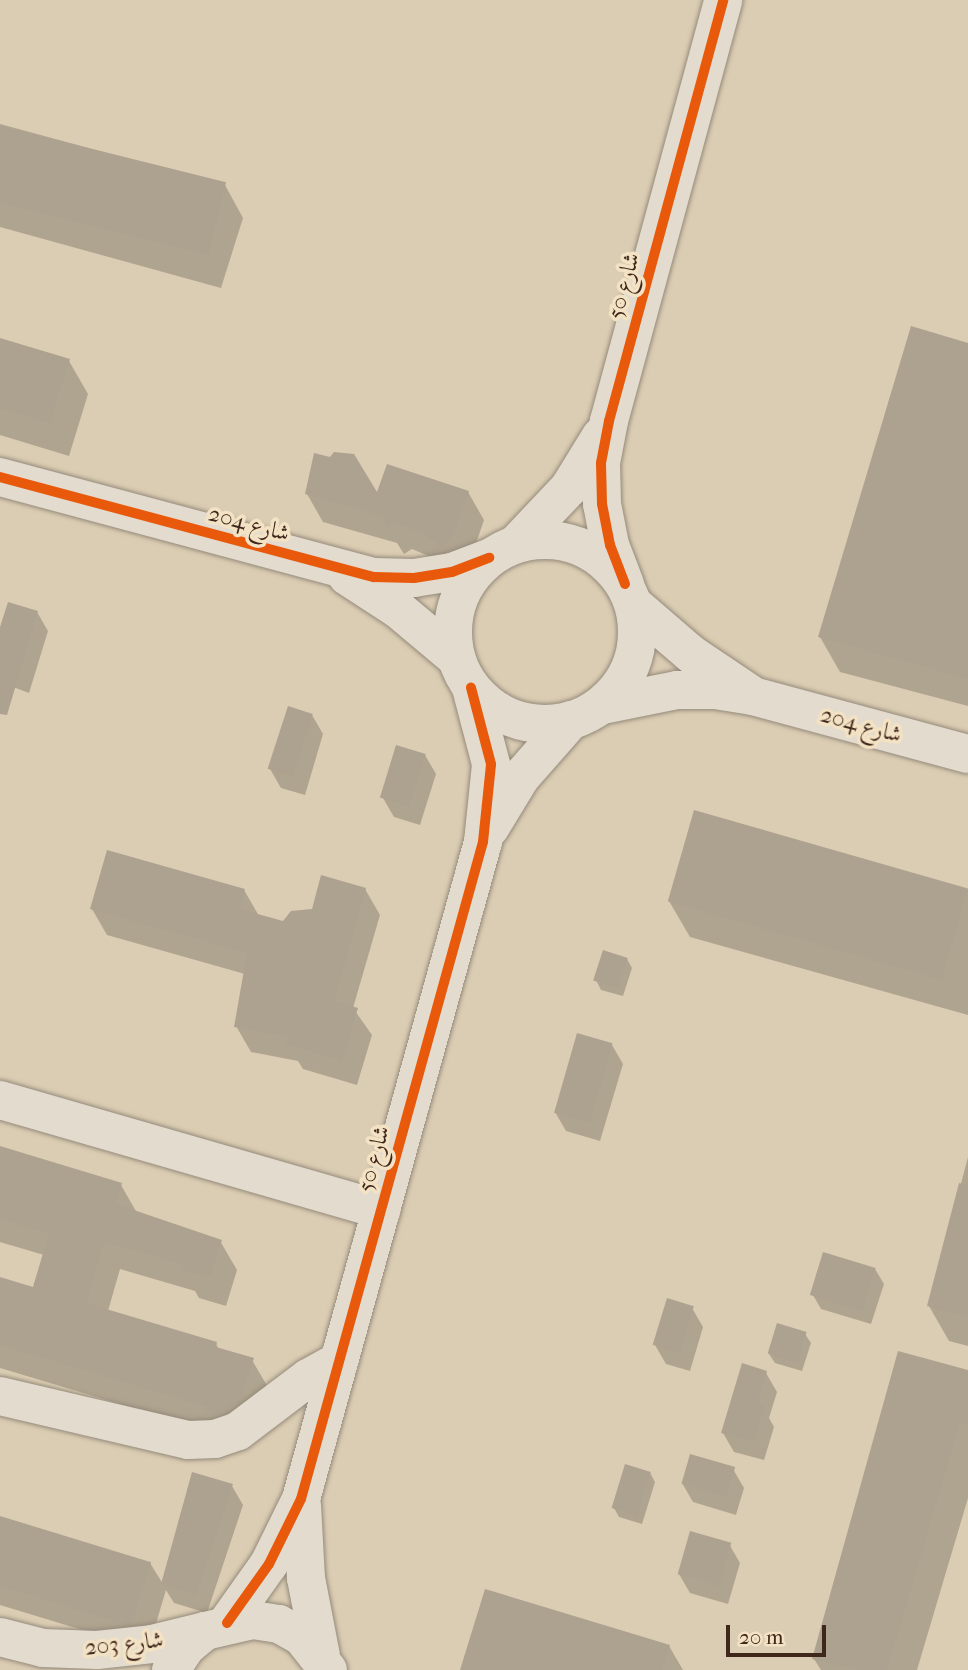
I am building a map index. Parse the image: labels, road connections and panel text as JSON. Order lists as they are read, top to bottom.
{
  "streets": {
    "street": ["شارع 50", "شارع 204", "شارع 203"]
  },
  "crossings": [
    ["شارع 50", "شارع 204"],
    ["شارع 50", "شارع 203"]
  ],
  "scale_bar": "20 m"
}
